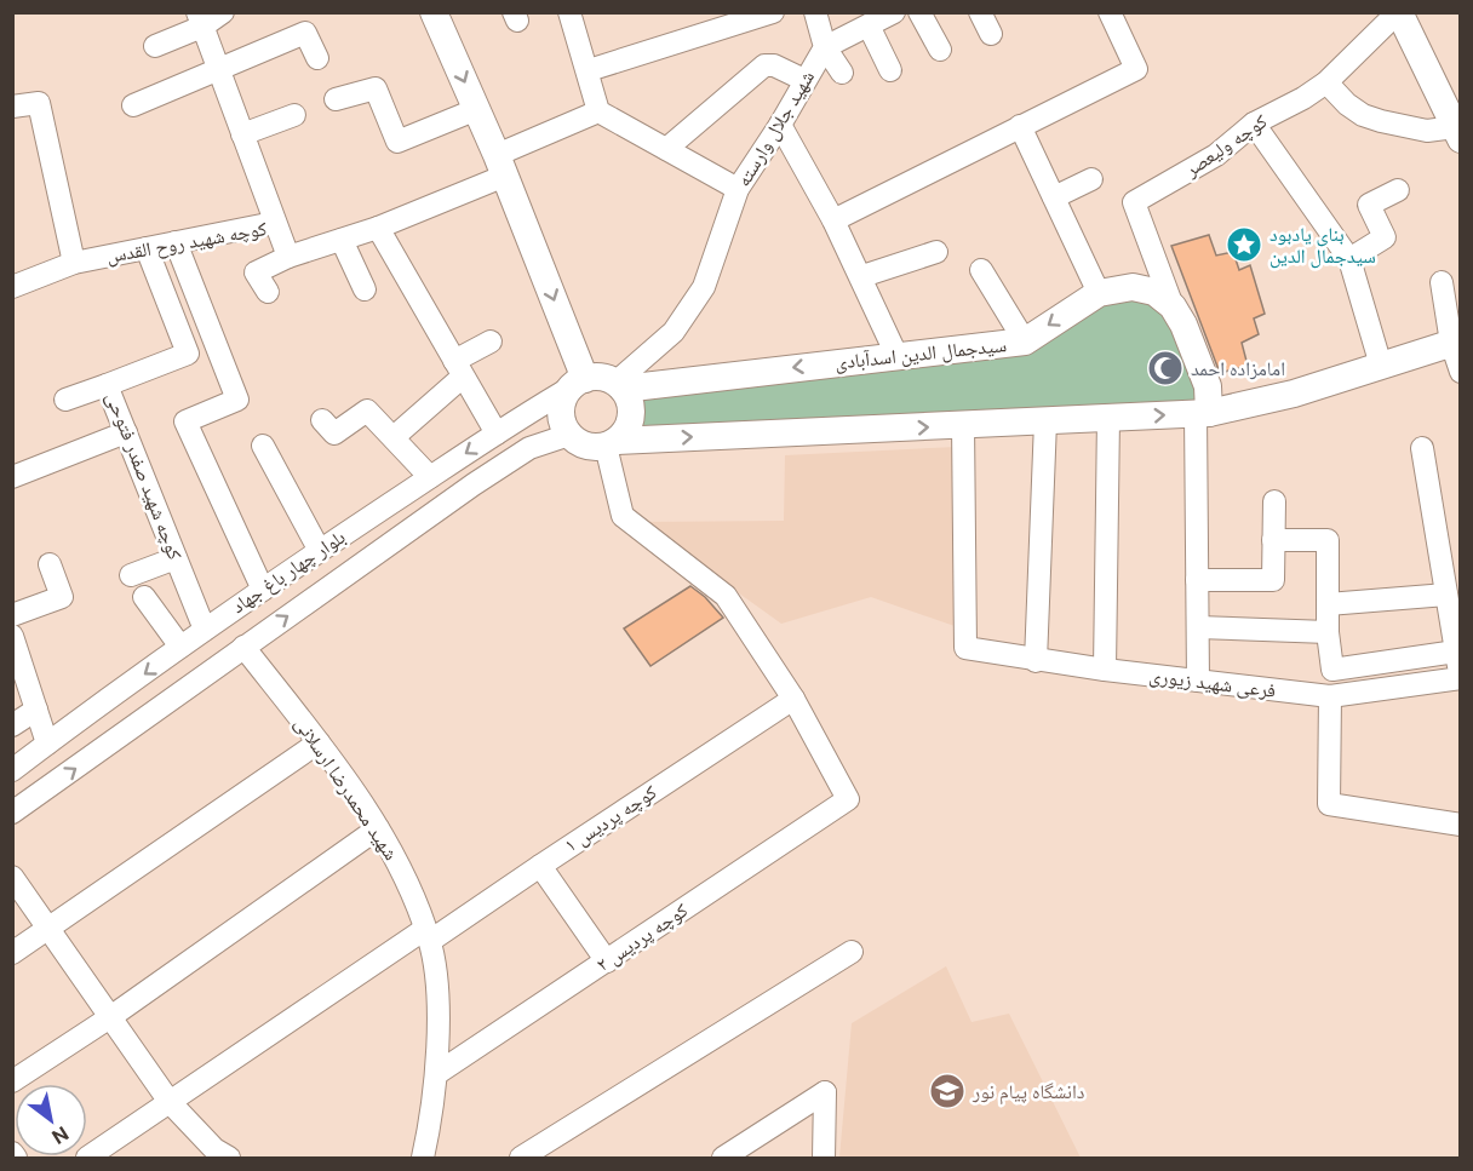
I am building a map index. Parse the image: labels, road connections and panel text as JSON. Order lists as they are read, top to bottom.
{
  "streets": {
    "main road": ["سیدجمال الدین اسدآبادی"],
    "street": [
      "شهید جلال وارسته",
      "کوچه ولیعصر",
      "کوچه شهید روح القدس",
      "کوچه شهید صفدر فتوحی",
      "بلوار چهار باغ جهاد",
      "فرعی شهید زیوری",
      "شهید محمدرضا ارسلانی",
      "کوچه پردیس ۱",
      "کوچه پردیس ۲"
    ]
  },
  "crossings": [
    ["شهید جلال وارسته", "سیدجمال الدین اسدآبادی"],
    ["شهید جلال وارسته", "بلوار چهار باغ جهاد"],
    ["کوچه ولیعصر", "سیدجمال الدین اسدآبادی"],
    ["کوچه شهید روح القدس", "کوچه شهید صفدر فتوحی"],
    ["سیدجمال الدین اسدآبادی", "بلوار چهار باغ جهاد"],
    ["کوچه شهید صفدر فتوحی", "بلوار چهار باغ جهاد"],
    ["بلوار چهار باغ جهاد", "شهید محمدرضا ارسلانی"],
    ["شهید محمدرضا ارسلانی", "کوچه پردیس ۱"],
    ["شهید محمدرضا ارسلانی", "کوچه پردیس ۲"],
    ["کوچه پردیس ۱", "کوچه پردیس ۲"]
  ],
  "places": {
    "place": ["بنای یادبود سیدجمال الدین"],
    "mosque": ["امامزاده احمد"],
    "school or university": ["دانشگاه پیام نور"]
  },
  "north": "bottom right"
}
